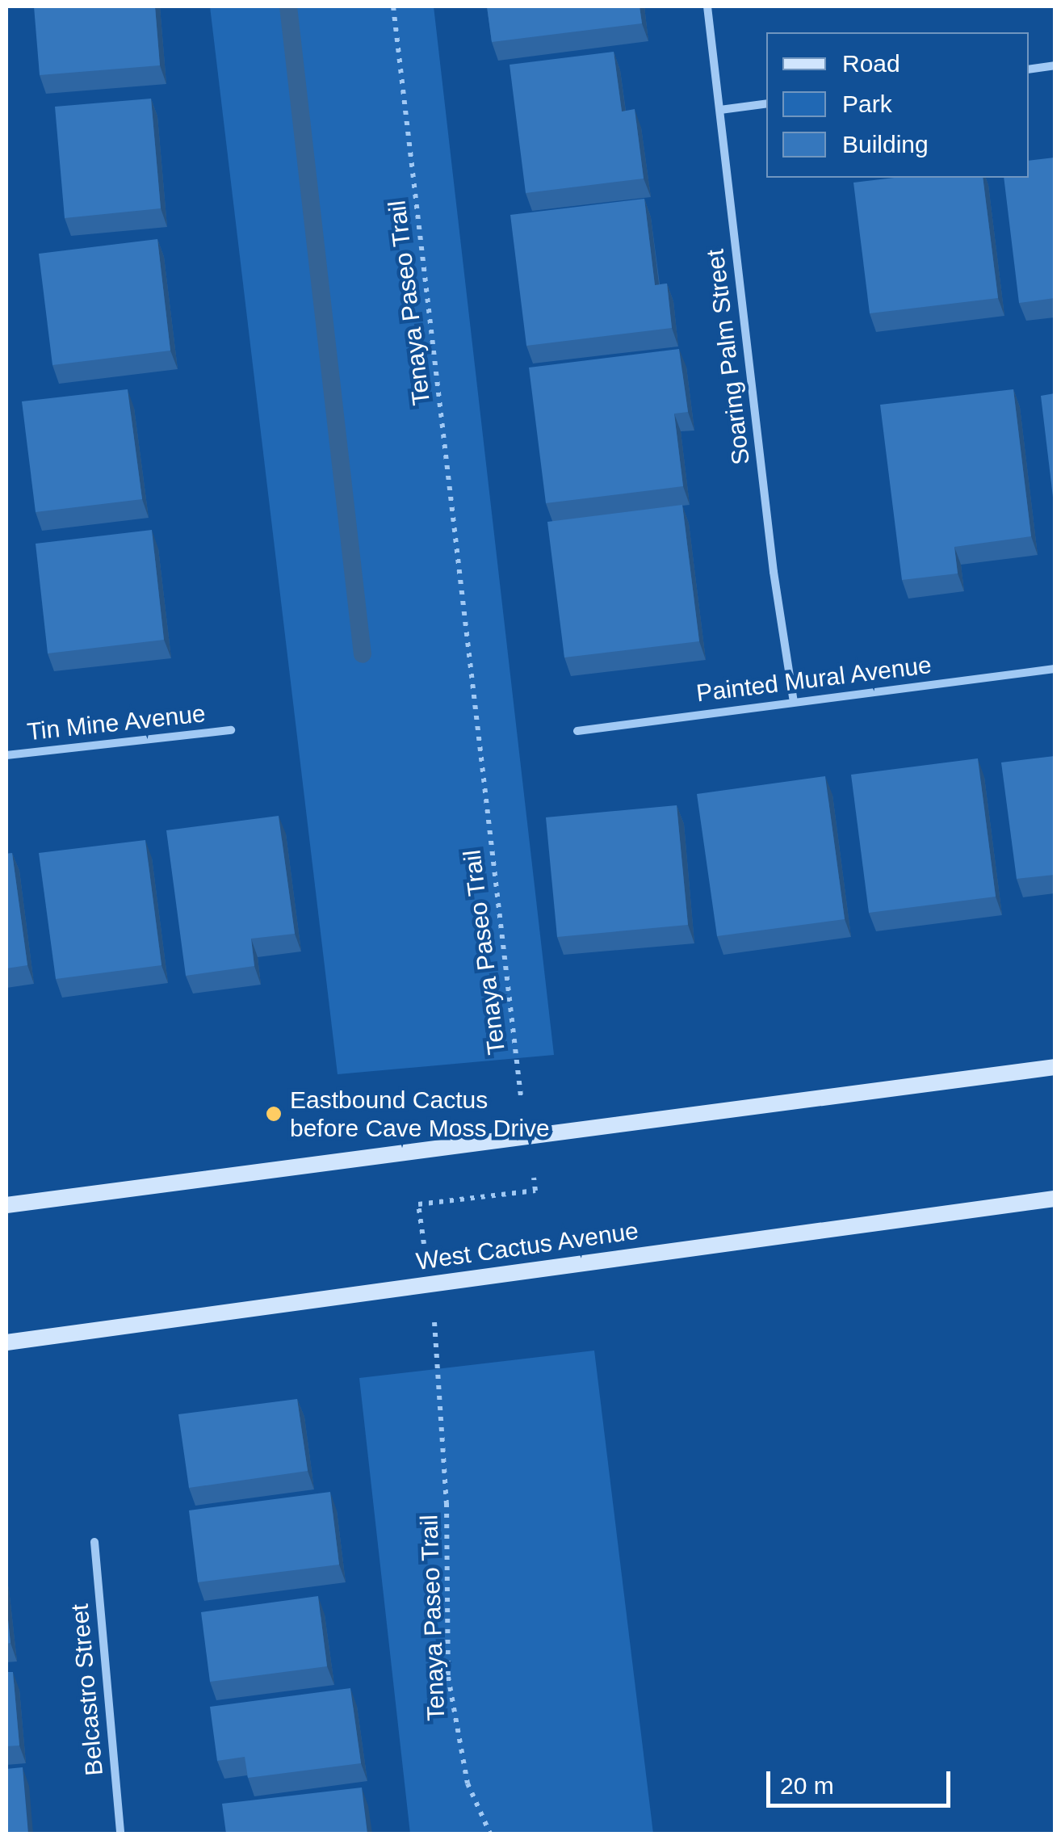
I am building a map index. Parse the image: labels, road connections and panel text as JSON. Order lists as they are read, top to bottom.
{
  "streets": {
    "main road": ["West Cactus Avenue"],
    "street": [
      "Soaring Palm Street",
      "Painted Mural Avenue",
      "Tin Mine Avenue",
      "Belcastro Street"
    ],
    "path": ["Tenaya Paseo Trail"]
  },
  "crossings": [
    ["Tenaya Paseo Trail", "West Cactus Avenue"],
    ["Soaring Palm Street", "Painted Mural Avenue"]
  ],
  "places": ["Eastbound Cactus before Cave Moss Drive"],
  "legend": ["Road", "Park", "Building"],
  "scale_bar": "20 m"
}
